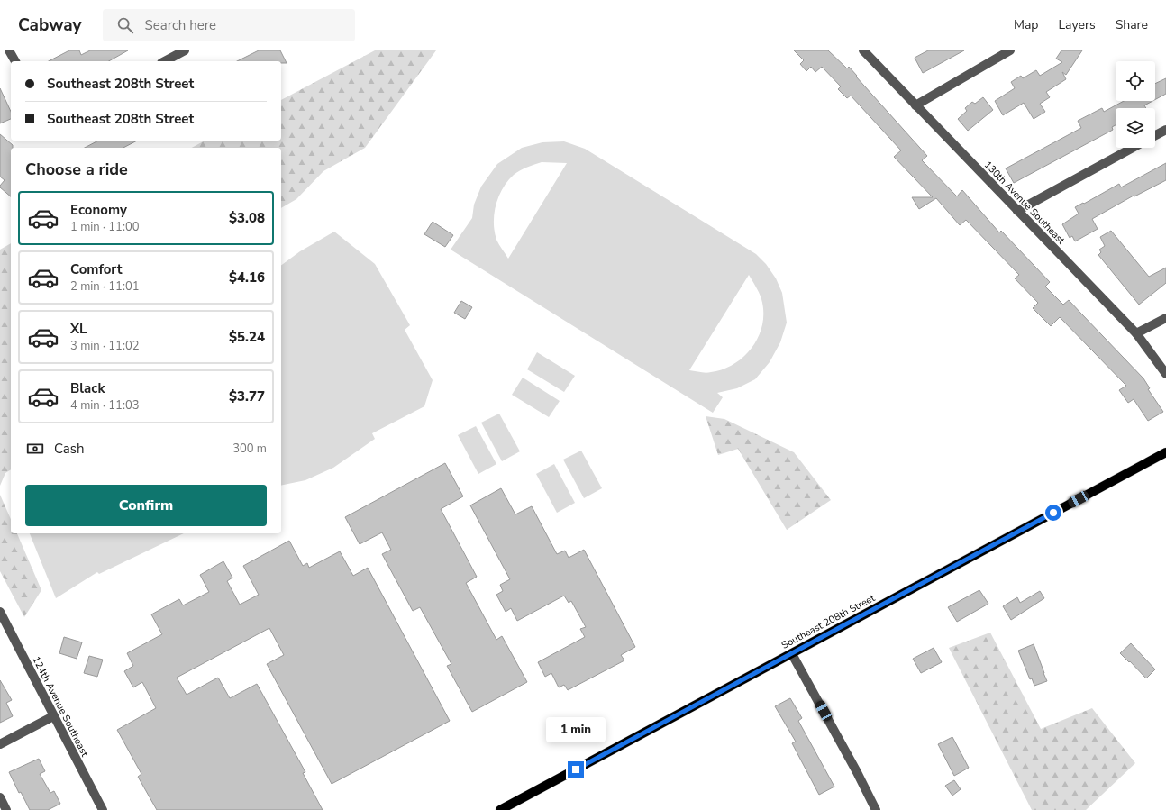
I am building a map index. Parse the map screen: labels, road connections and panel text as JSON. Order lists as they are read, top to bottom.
{
  "streets": {
    "main road": ["Southeast 208th Street"],
    "street": ["130th Avenue Southeast", "124th Avenue Southeast"]
  },
  "page": {
    "header": "Cabway",
    "search": "Search here",
    "nav": ["Map", "Layers", "Share"],
    "banner": ["Southeast 208th Street", "Southeast 208th Street"],
    "heading": "Choose a ride",
    "list": [
      {
        "name": "Economy",
        "note": "1 min · 11:00",
        "value": "$3.08"
      },
      {
        "name": "Comfort",
        "note": "2 min · 11:01",
        "value": "$4.16"
      },
      {
        "name": "XL",
        "note": "3 min · 11:02",
        "value": "$5.24"
      },
      {
        "name": "Black",
        "note": "4 min · 11:03",
        "value": "$3.77"
      }
    ],
    "pay": ["Cash", "300 m"],
    "buttons": "Confirm",
    "bubble": "1 min"
  }
}
